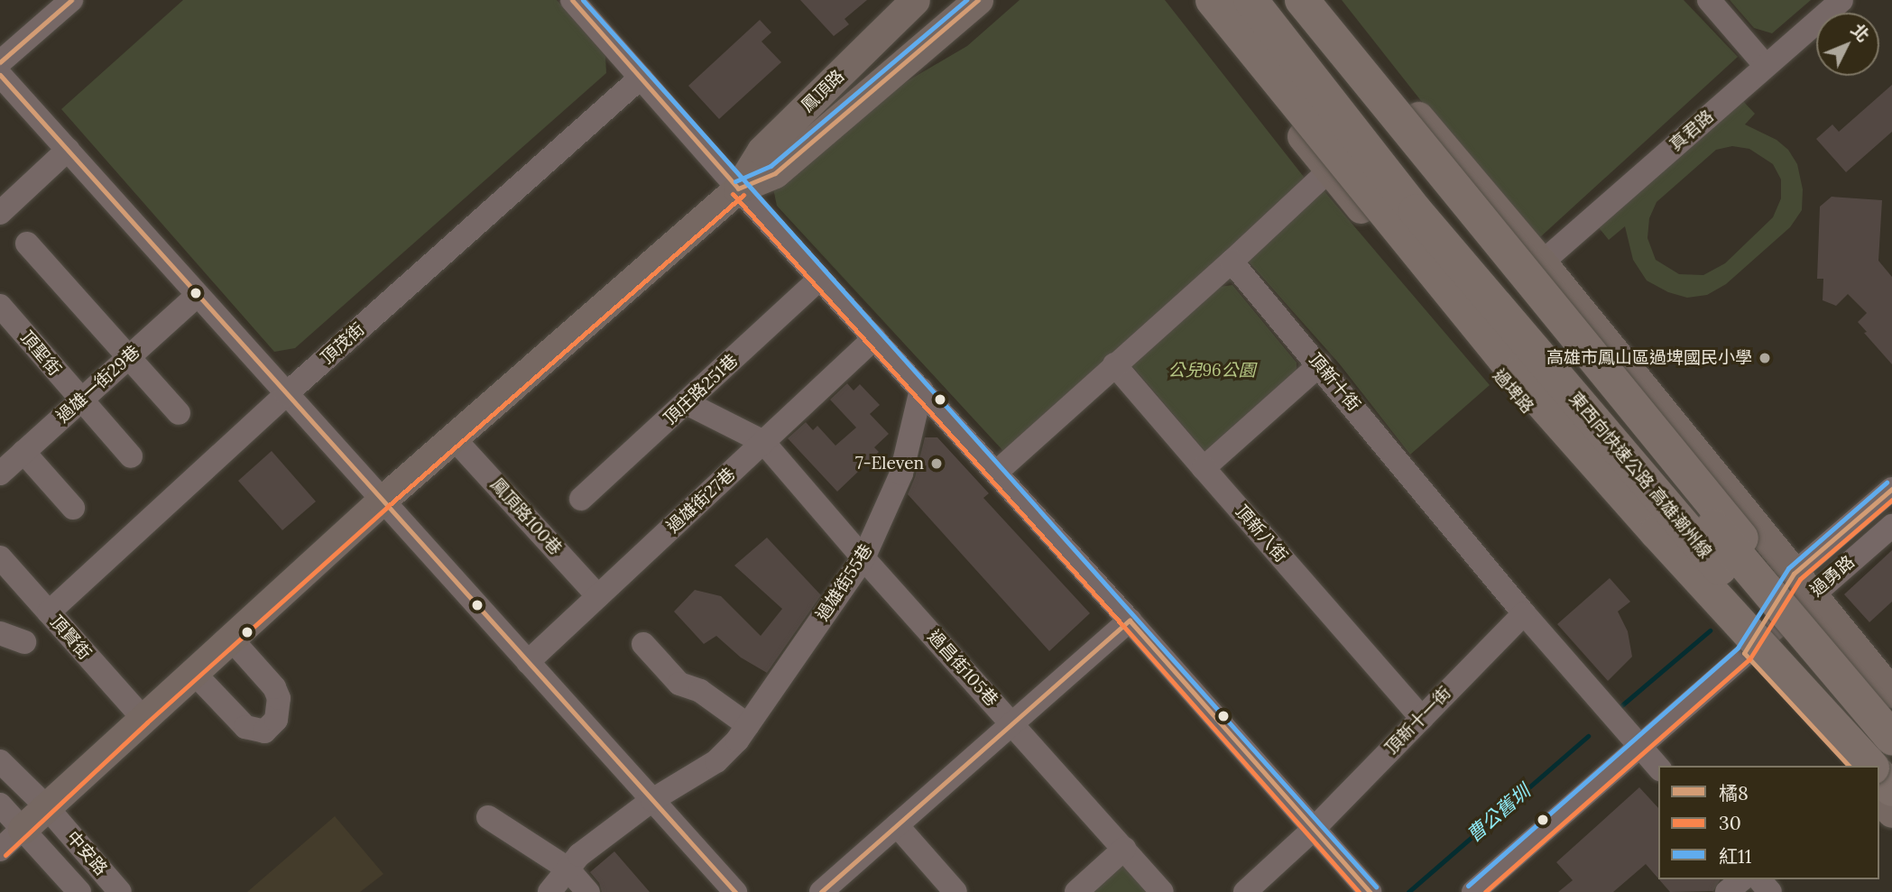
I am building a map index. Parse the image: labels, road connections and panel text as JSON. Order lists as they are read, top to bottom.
{
  "streets": {
    "highway": ["東西向快速公路 高雄潮州線"],
    "main road": ["鳳頂路", "過埤路"],
    "street": [
      "真君路",
      "頂茂街",
      "頂聖街",
      "頂新十街",
      "過雄一街29巷",
      "頂庄路251巷",
      "過雄街27巷",
      "鳳頂路100巷",
      "頂新八街",
      "過勇路",
      "過雄街55巷",
      "頂賢街",
      "過昌街105巷",
      "頂新十一街",
      "中安路"
    ]
  },
  "crossings": [
    ["鳳頂路", "鳳頂路100巷"],
    ["鳳頂路", "頂賢街"],
    ["鳳頂路", "中安路"],
    ["頂茂街", "頂賢街"],
    ["頂聖街", "過雄一街29巷"],
    ["頂新十街", "過勇路"],
    ["頂新十街", "頂新十一街"],
    ["過埤路", "過勇路"],
    ["過雄街27巷", "鳳頂路100巷"],
    ["過雄街27巷", "過昌街105巷"],
    ["頂新八街", "頂新十一街"],
    ["過雄街55巷", "過昌街105巷"]
  ],
  "water": ["曹公舊圳"],
  "parks": ["公兒96公園"],
  "places": ["高雄市鳳山區過埤國民小學", "7-Eleven"],
  "lines": ["transit line 橘8", "transit line 紅11", "transit line 30"],
  "legend": ["橘8", "30", "紅11"],
  "north": "top right"
}
